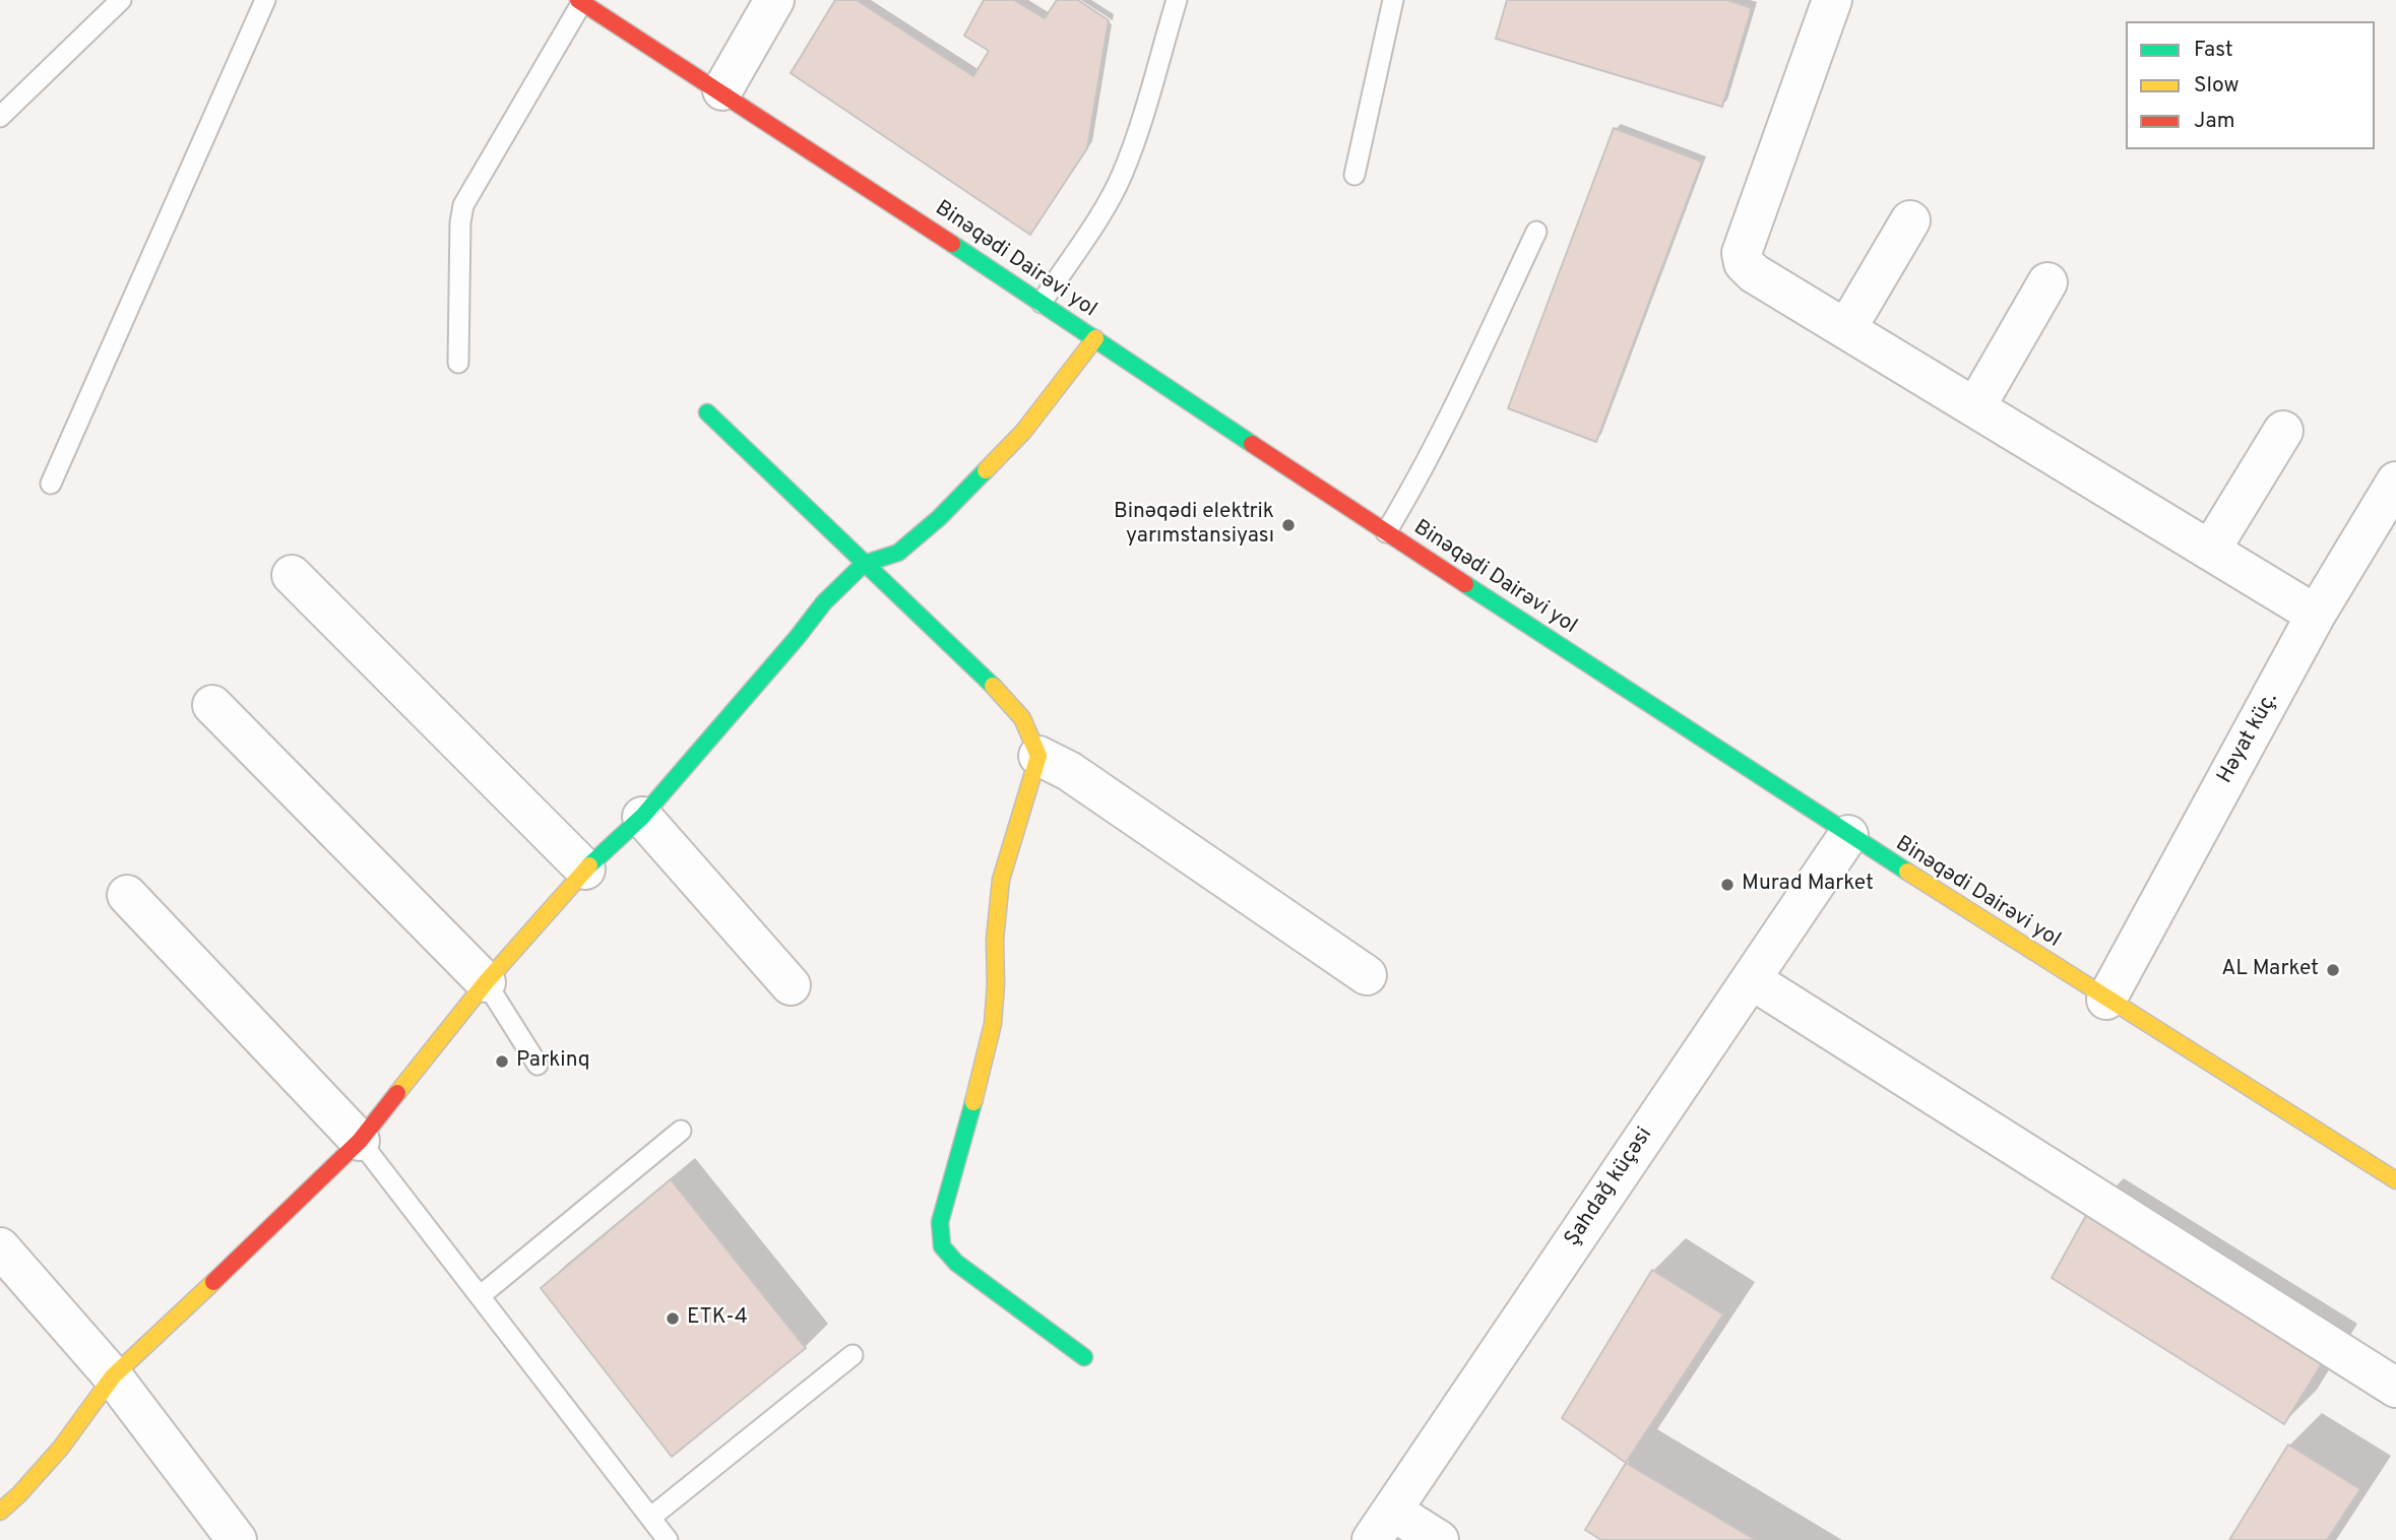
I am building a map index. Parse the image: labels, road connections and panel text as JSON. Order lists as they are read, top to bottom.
{
  "streets": {
    "street": ["Binəqədi Dairəvi yol", "Həyat küç.", "Şahdağ küçəsi"]
  },
  "crossings": [
    ["Binəqədi Dairəvi yol", "Həyat küç."],
    ["Binəqədi Dairəvi yol", "Şahdağ küçəsi"]
  ],
  "places": [
    "Binəqədi elektrik yarımstansiyası",
    "Murad Market",
    "AL Market",
    "Parkinq",
    "ETK-4"
  ],
  "legend": ["Fast", "Slow", "Jam"]
}
